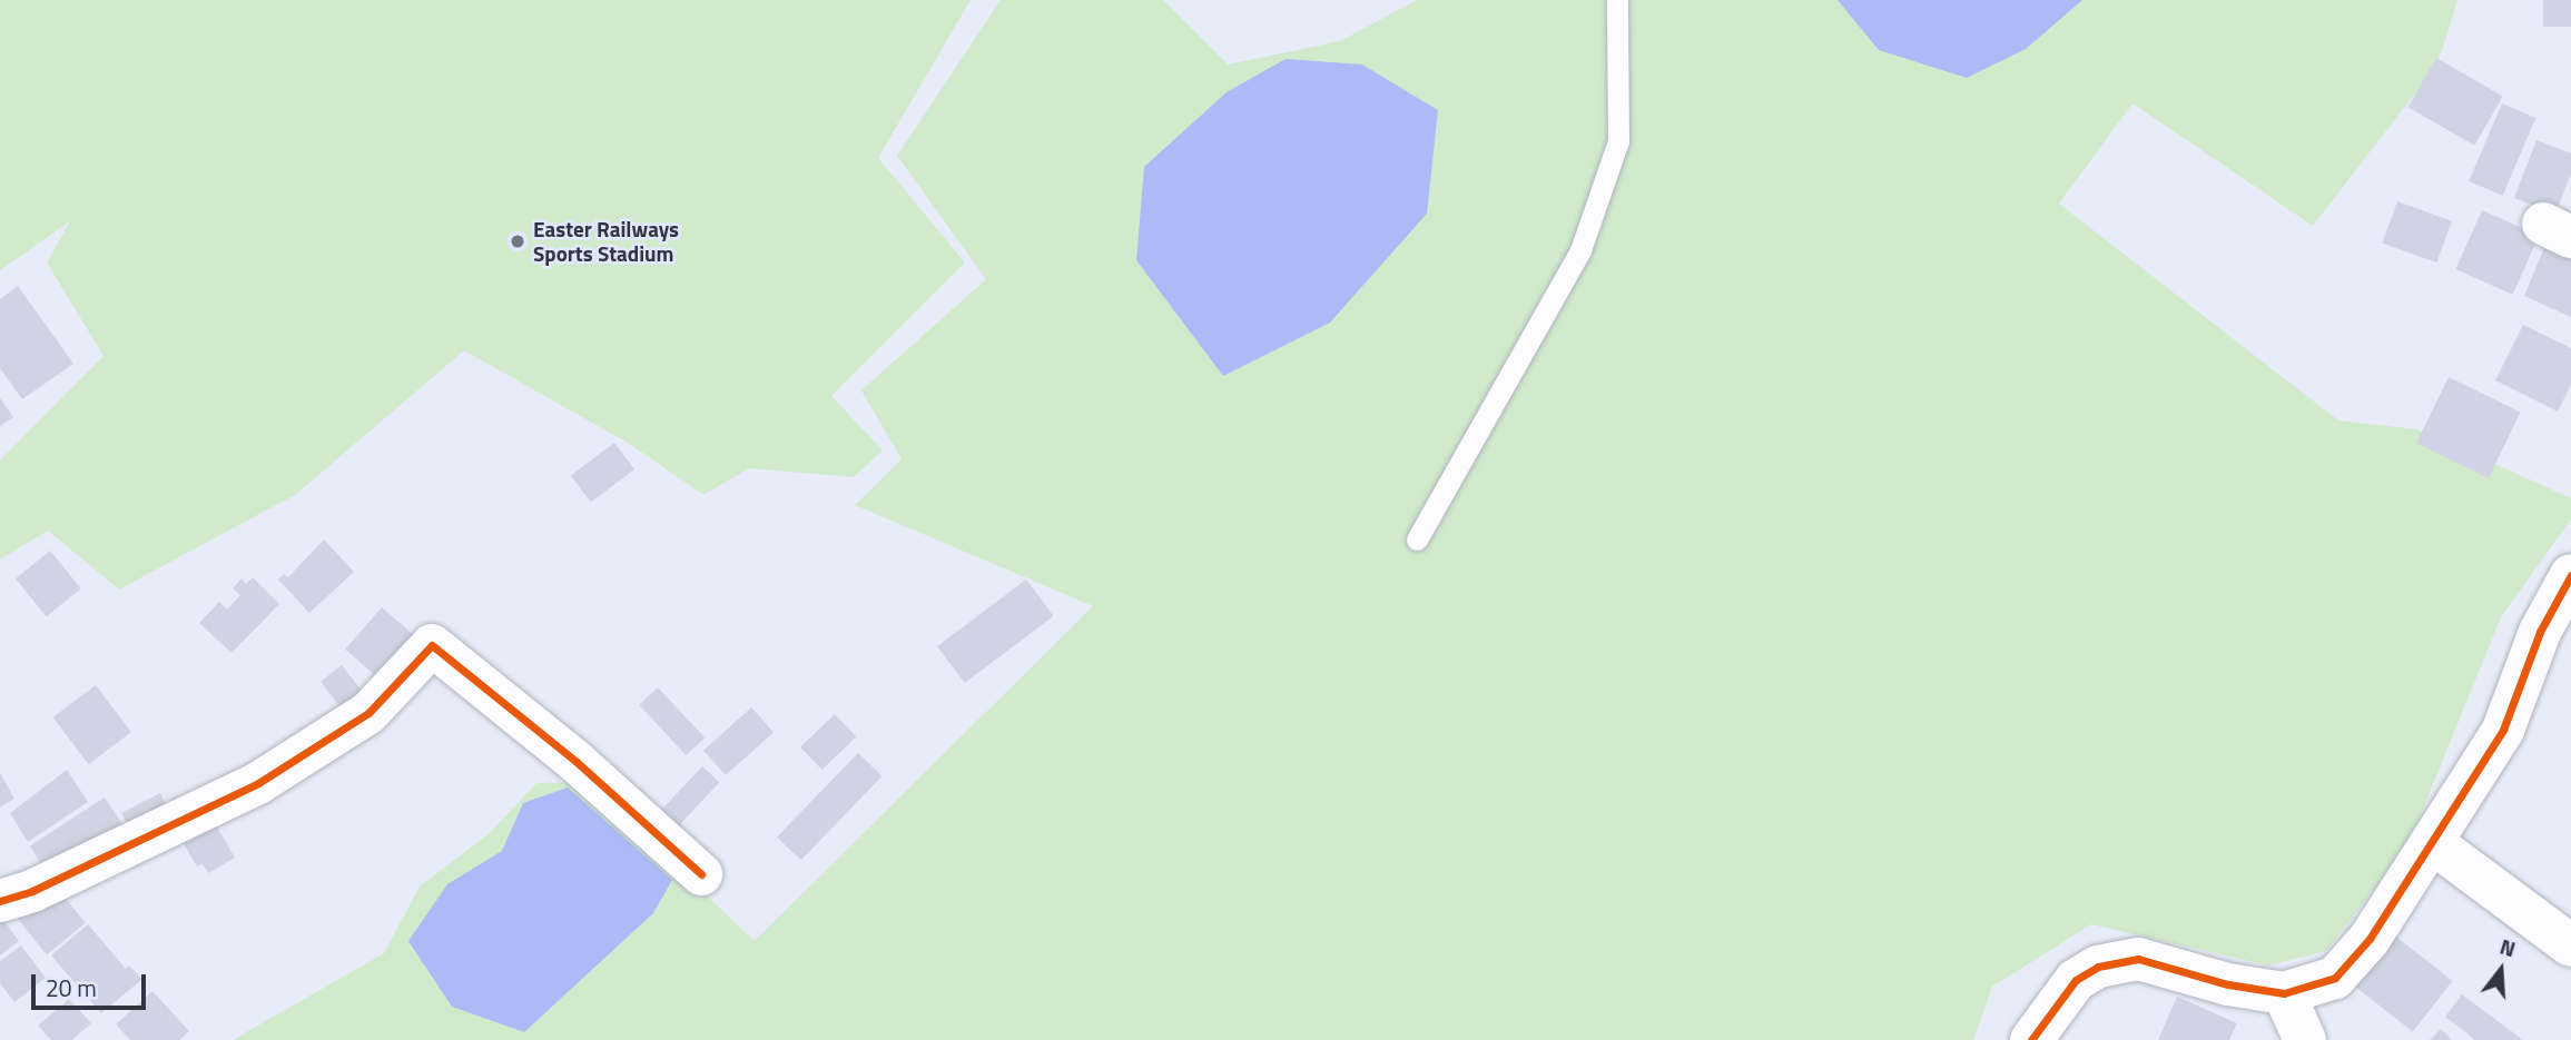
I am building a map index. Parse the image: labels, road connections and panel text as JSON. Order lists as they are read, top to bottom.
{
  "places": ["Easter Railways Sports Stadium"],
  "scale_bar": "20 m",
  "north": "top"
}
